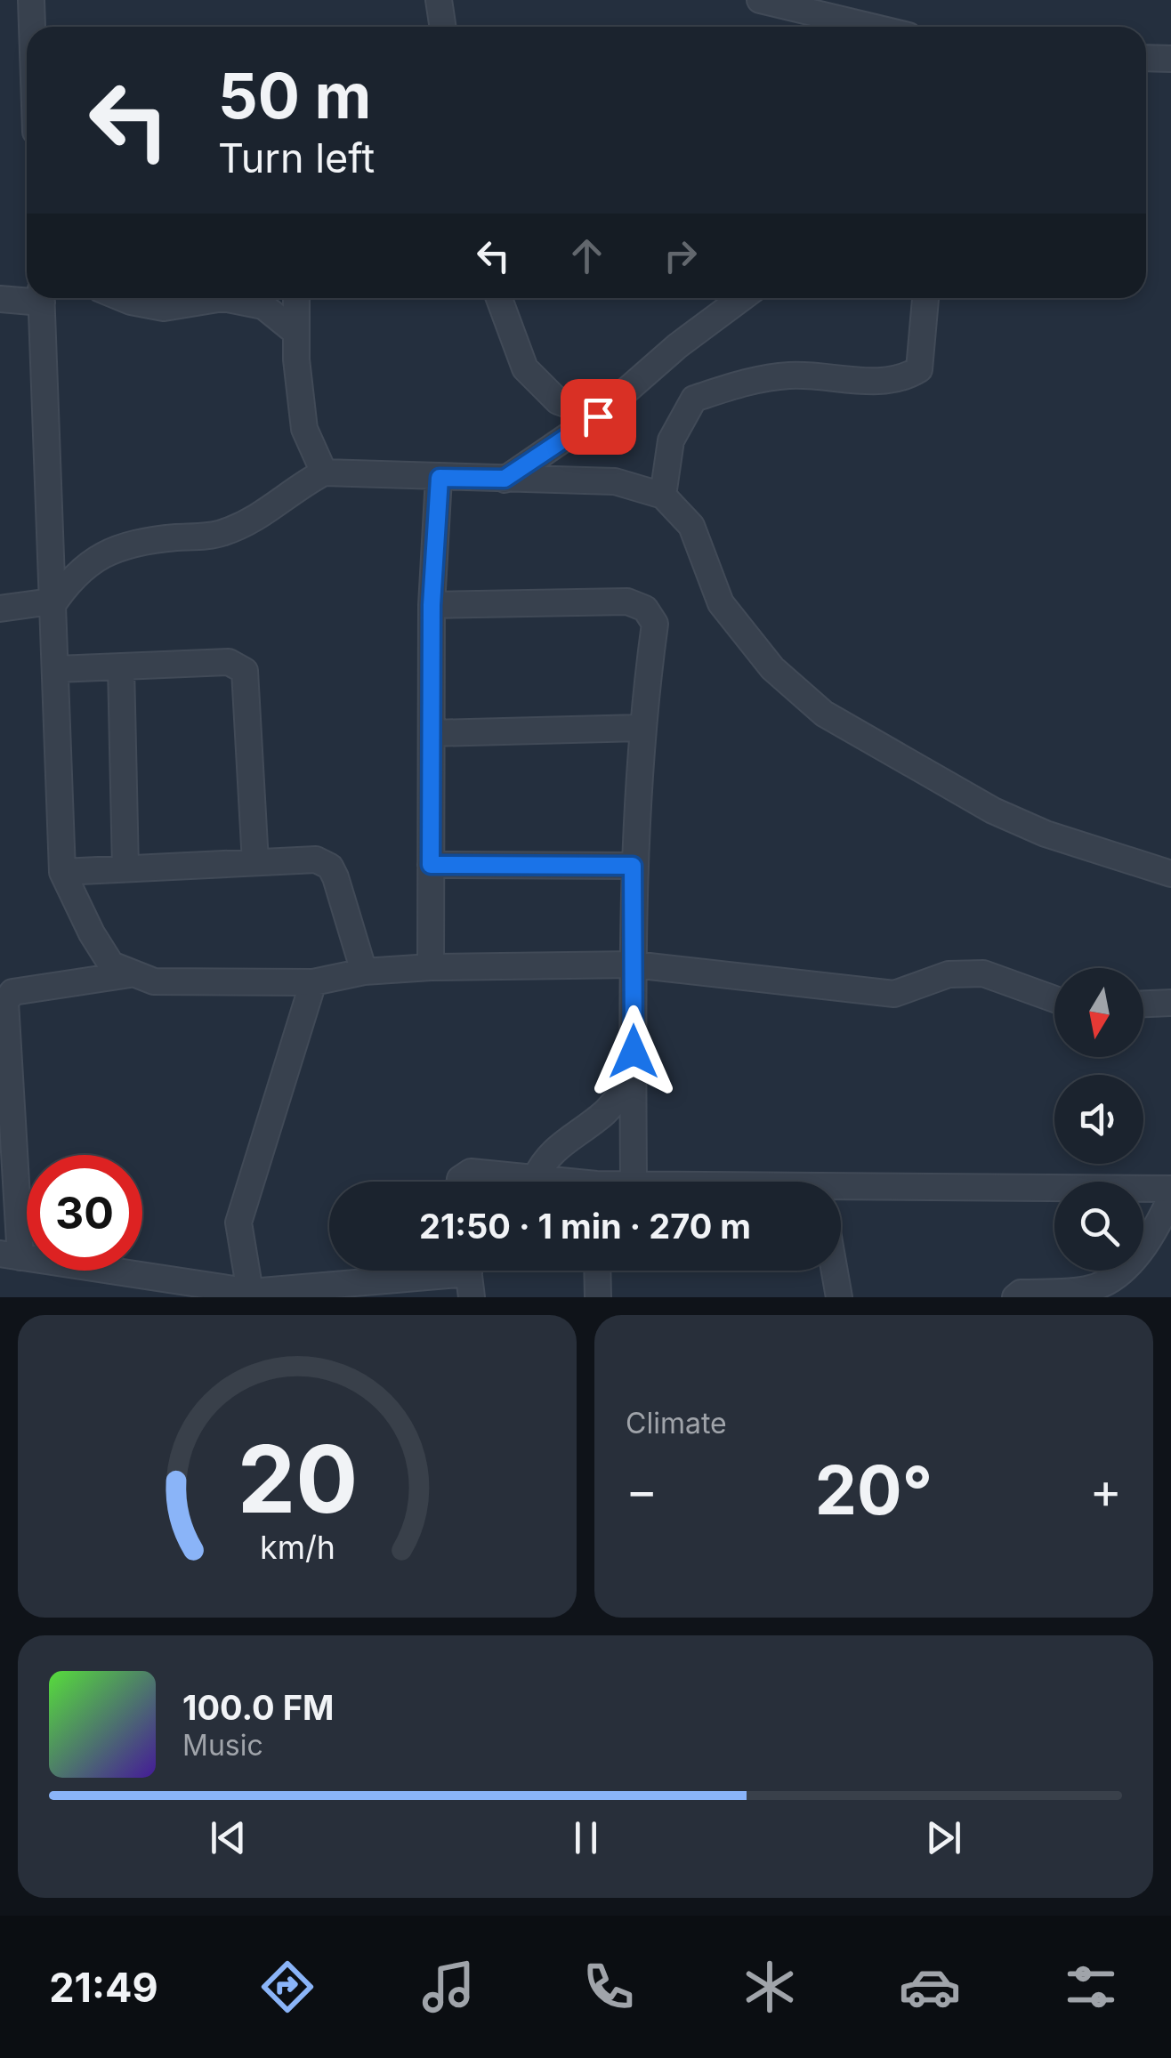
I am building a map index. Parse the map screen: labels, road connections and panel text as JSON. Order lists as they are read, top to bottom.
{
  "north": "bottom",
  "page": {
    "turn": ["50 m", "Turn left"],
    "limit": "30",
    "trip": "21:50 · 1 min · 270 m",
    "tile": "Climate",
    "heat": ["−", "20°", "+"],
    "song": ["100.0 FM", "Music"],
    "tabs": "21:49",
    "gauge": ["20", "km/h"]
  }
}
